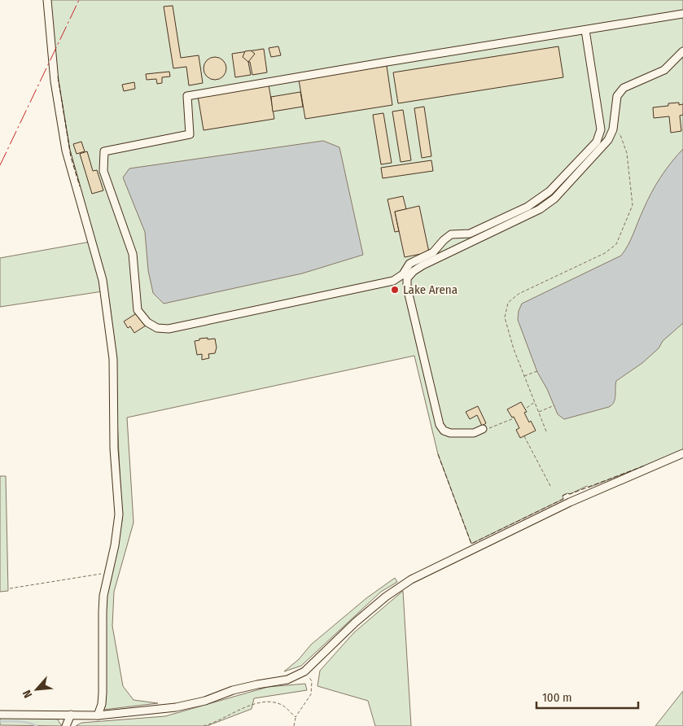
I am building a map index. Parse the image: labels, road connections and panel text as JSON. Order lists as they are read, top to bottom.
{
  "places": ["Lake Arena"],
  "scale_bar": "100 m",
  "north": "bottom left"
}
